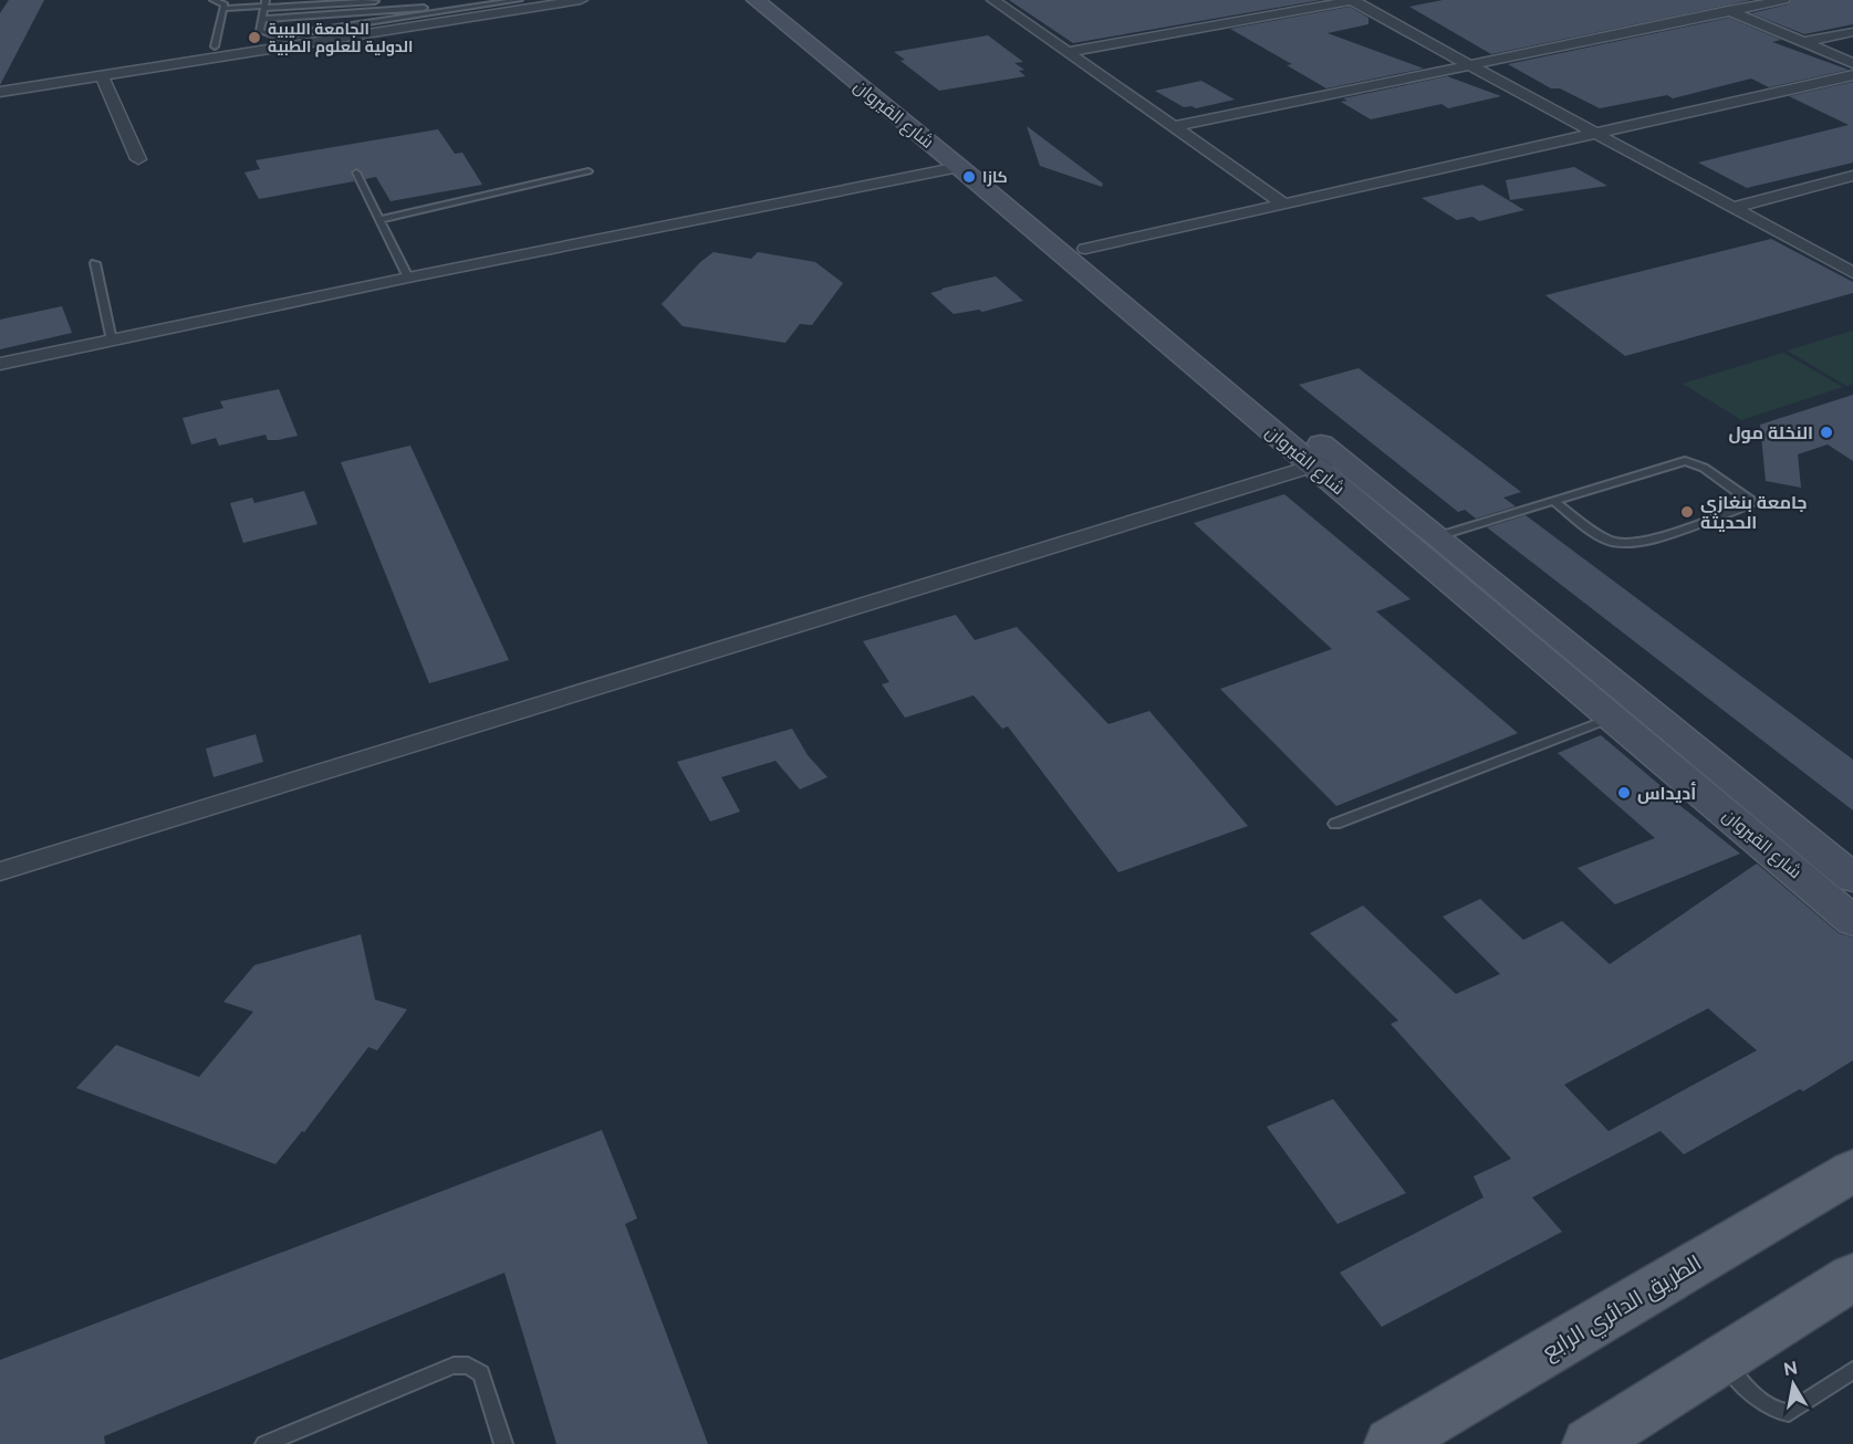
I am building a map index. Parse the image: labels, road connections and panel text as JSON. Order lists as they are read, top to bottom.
{
  "streets": {
    "main road": ["شارع القيروان", "الطريق الدائري الرابع"]
  },
  "places": [
    "الجامعة الليبية الدولية للعلوم الطبية",
    "كازا",
    "النخلة مول",
    "جامعة بنغازي الحديثة",
    "أديداس"
  ],
  "north": "top"
}
